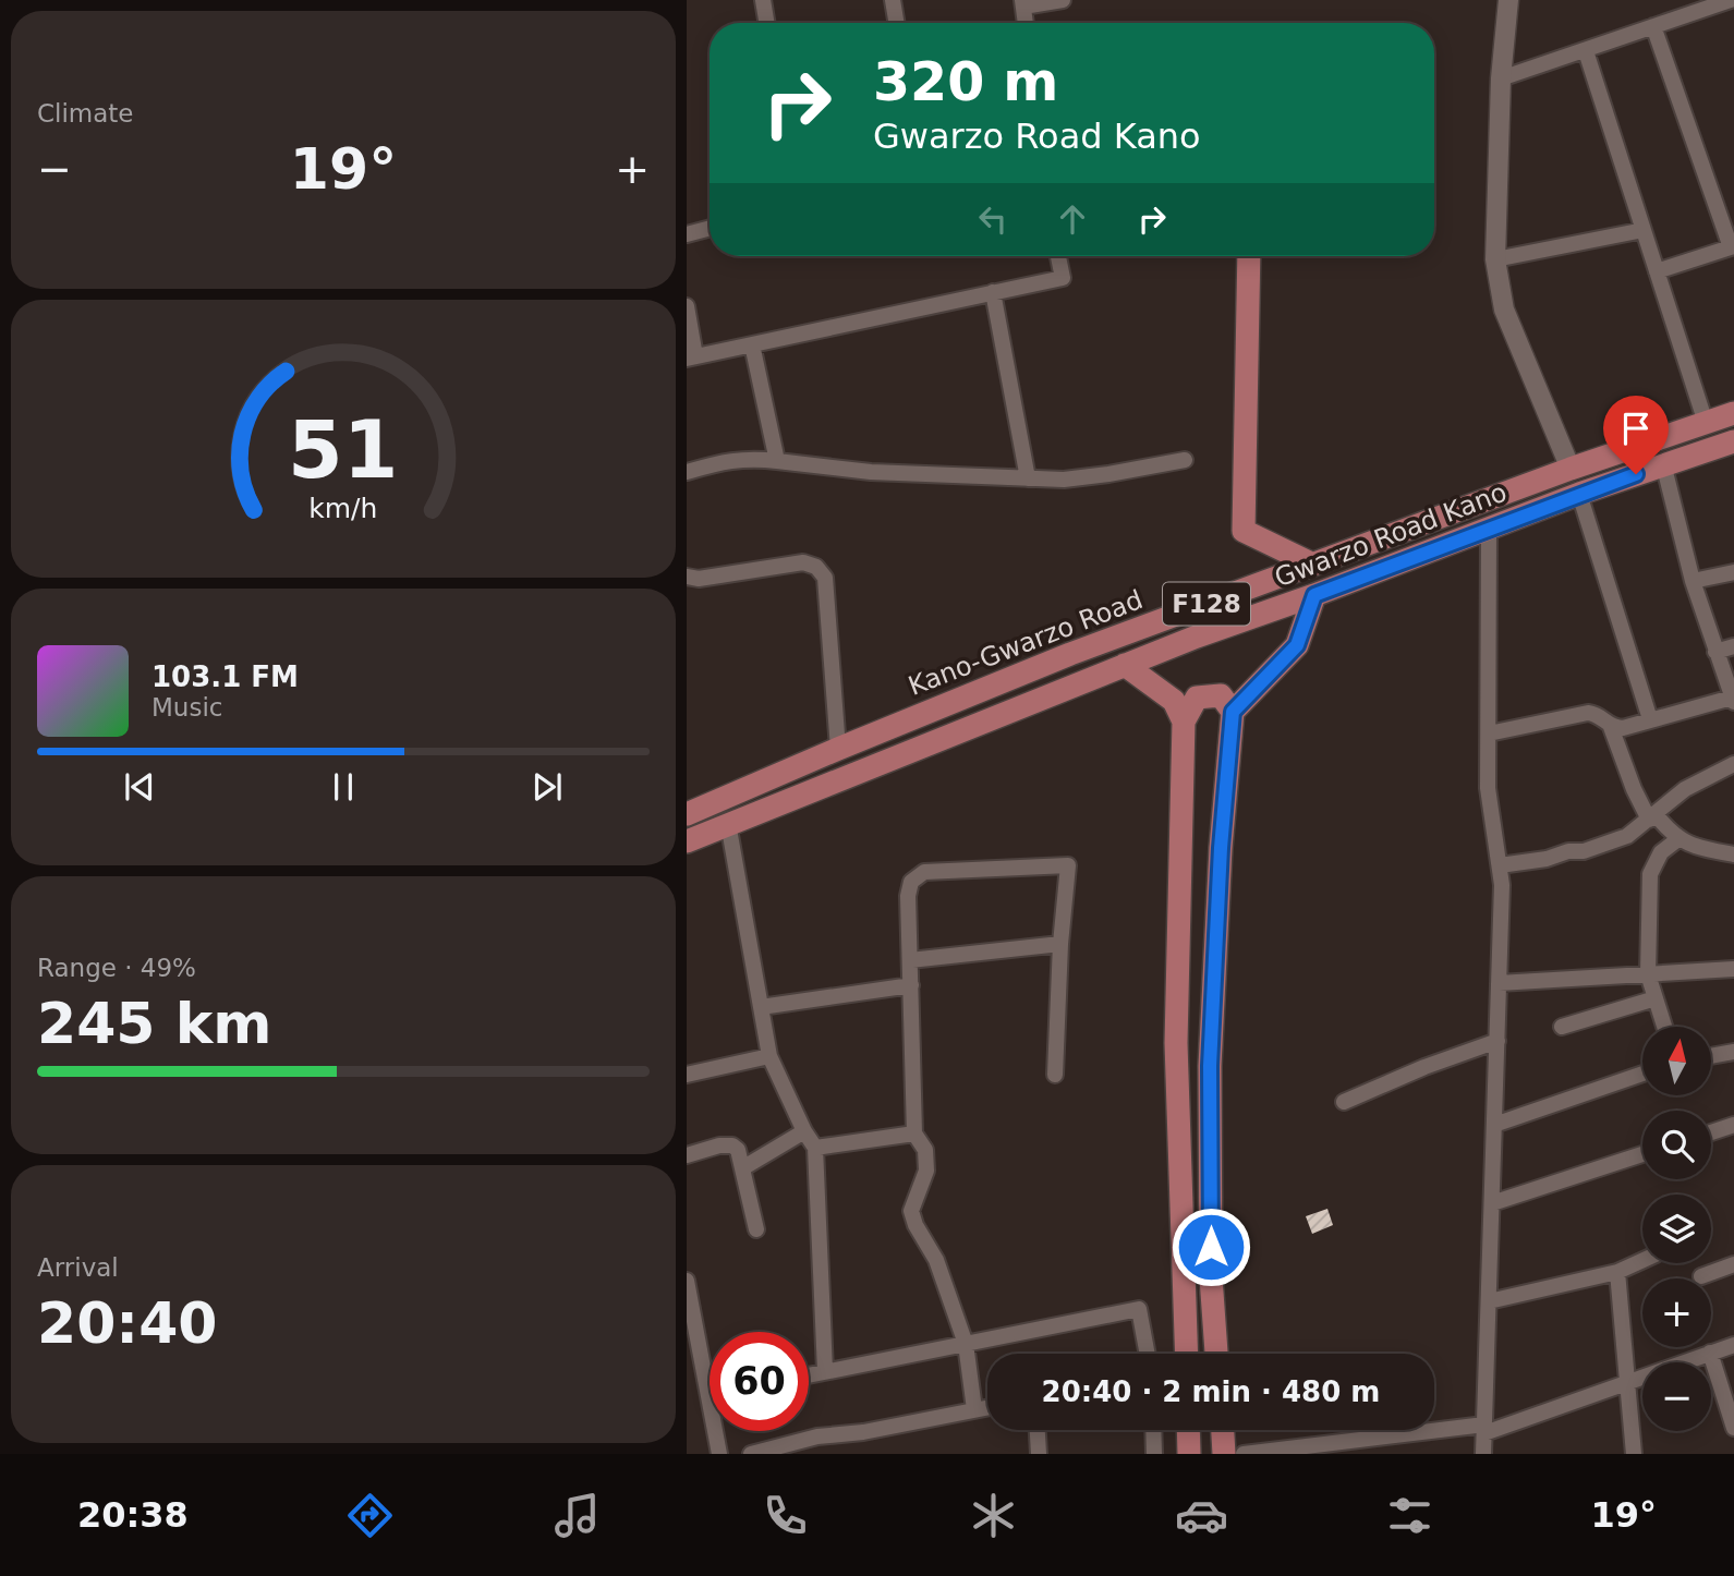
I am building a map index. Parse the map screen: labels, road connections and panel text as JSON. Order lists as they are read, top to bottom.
{
  "streets": {
    "main road": ["Gwarzo Road Kano", "F128", "Kano-Gwarzo Road"]
  },
  "north": "top",
  "page": {
    "tile": [
      "Climate",
      ["Range · 49%", "245 km"],
      ["Arrival", "20:40"]
    ],
    "turn": ["320 m", "Gwarzo Road Kano"],
    "heat": ["−", "19°", "+"],
    "song": ["103.1 FM", "Music"],
    "map_buttons": ["+", "−"],
    "limit": "60",
    "trip": "20:40 · 2 min · 480 m",
    "tabs": ["20:38", "19°"],
    "gauge": ["51", "km/h"]
  }
}
